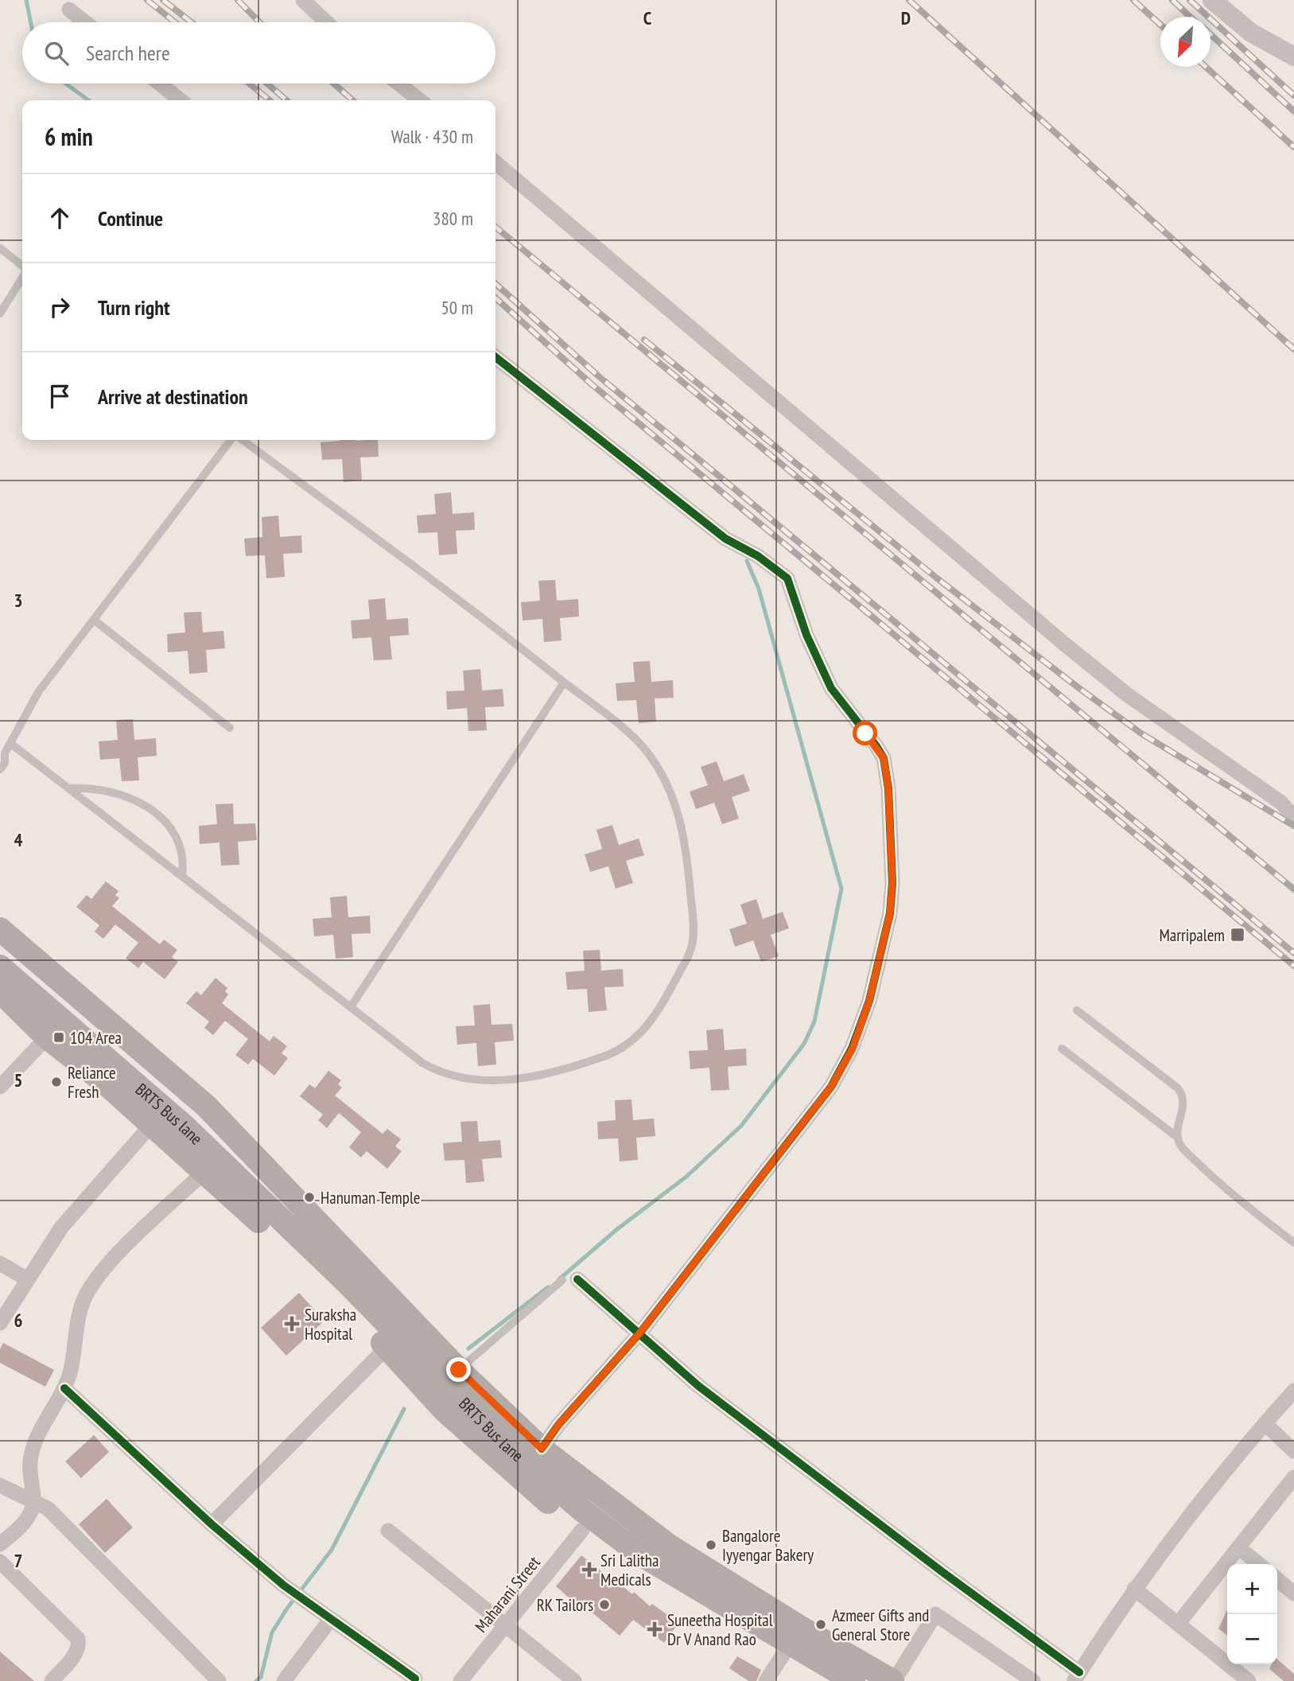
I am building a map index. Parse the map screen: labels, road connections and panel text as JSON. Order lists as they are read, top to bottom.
{
  "streets": {
    "main road": ["BRTS Bus lane"],
    "street": ["Maharani Street"]
  },
  "places": {
    "transit": ["Marripalem", "104 Area"],
    "other": [
      "Reliance Fresh",
      "Hanuman Temple",
      "Bangalore Iyyengar Bakery",
      "RK Tailors",
      "Azmeer Gifts and General Store"
    ],
    "health": ["Suraksha Hospital", "Sri Lalitha Medicals", "Suneetha Hospital Dr V Anand Rao"]
  },
  "north": "bottom left",
  "page": {
    "search": "Search here",
    "heading": ["6 min", "Walk · 430 m"],
    "list": [
      ["Continue", "380 m"],
      ["Turn right", "50 m"],
      "Arrive at destination"
    ],
    "map_buttons": ["+", "−"]
  },
  "grid": {
    "columns": ["C", "D"],
    "rows": [
      "3",
      "4",
      "5",
      "6",
      "7"
    ]
  }
}
